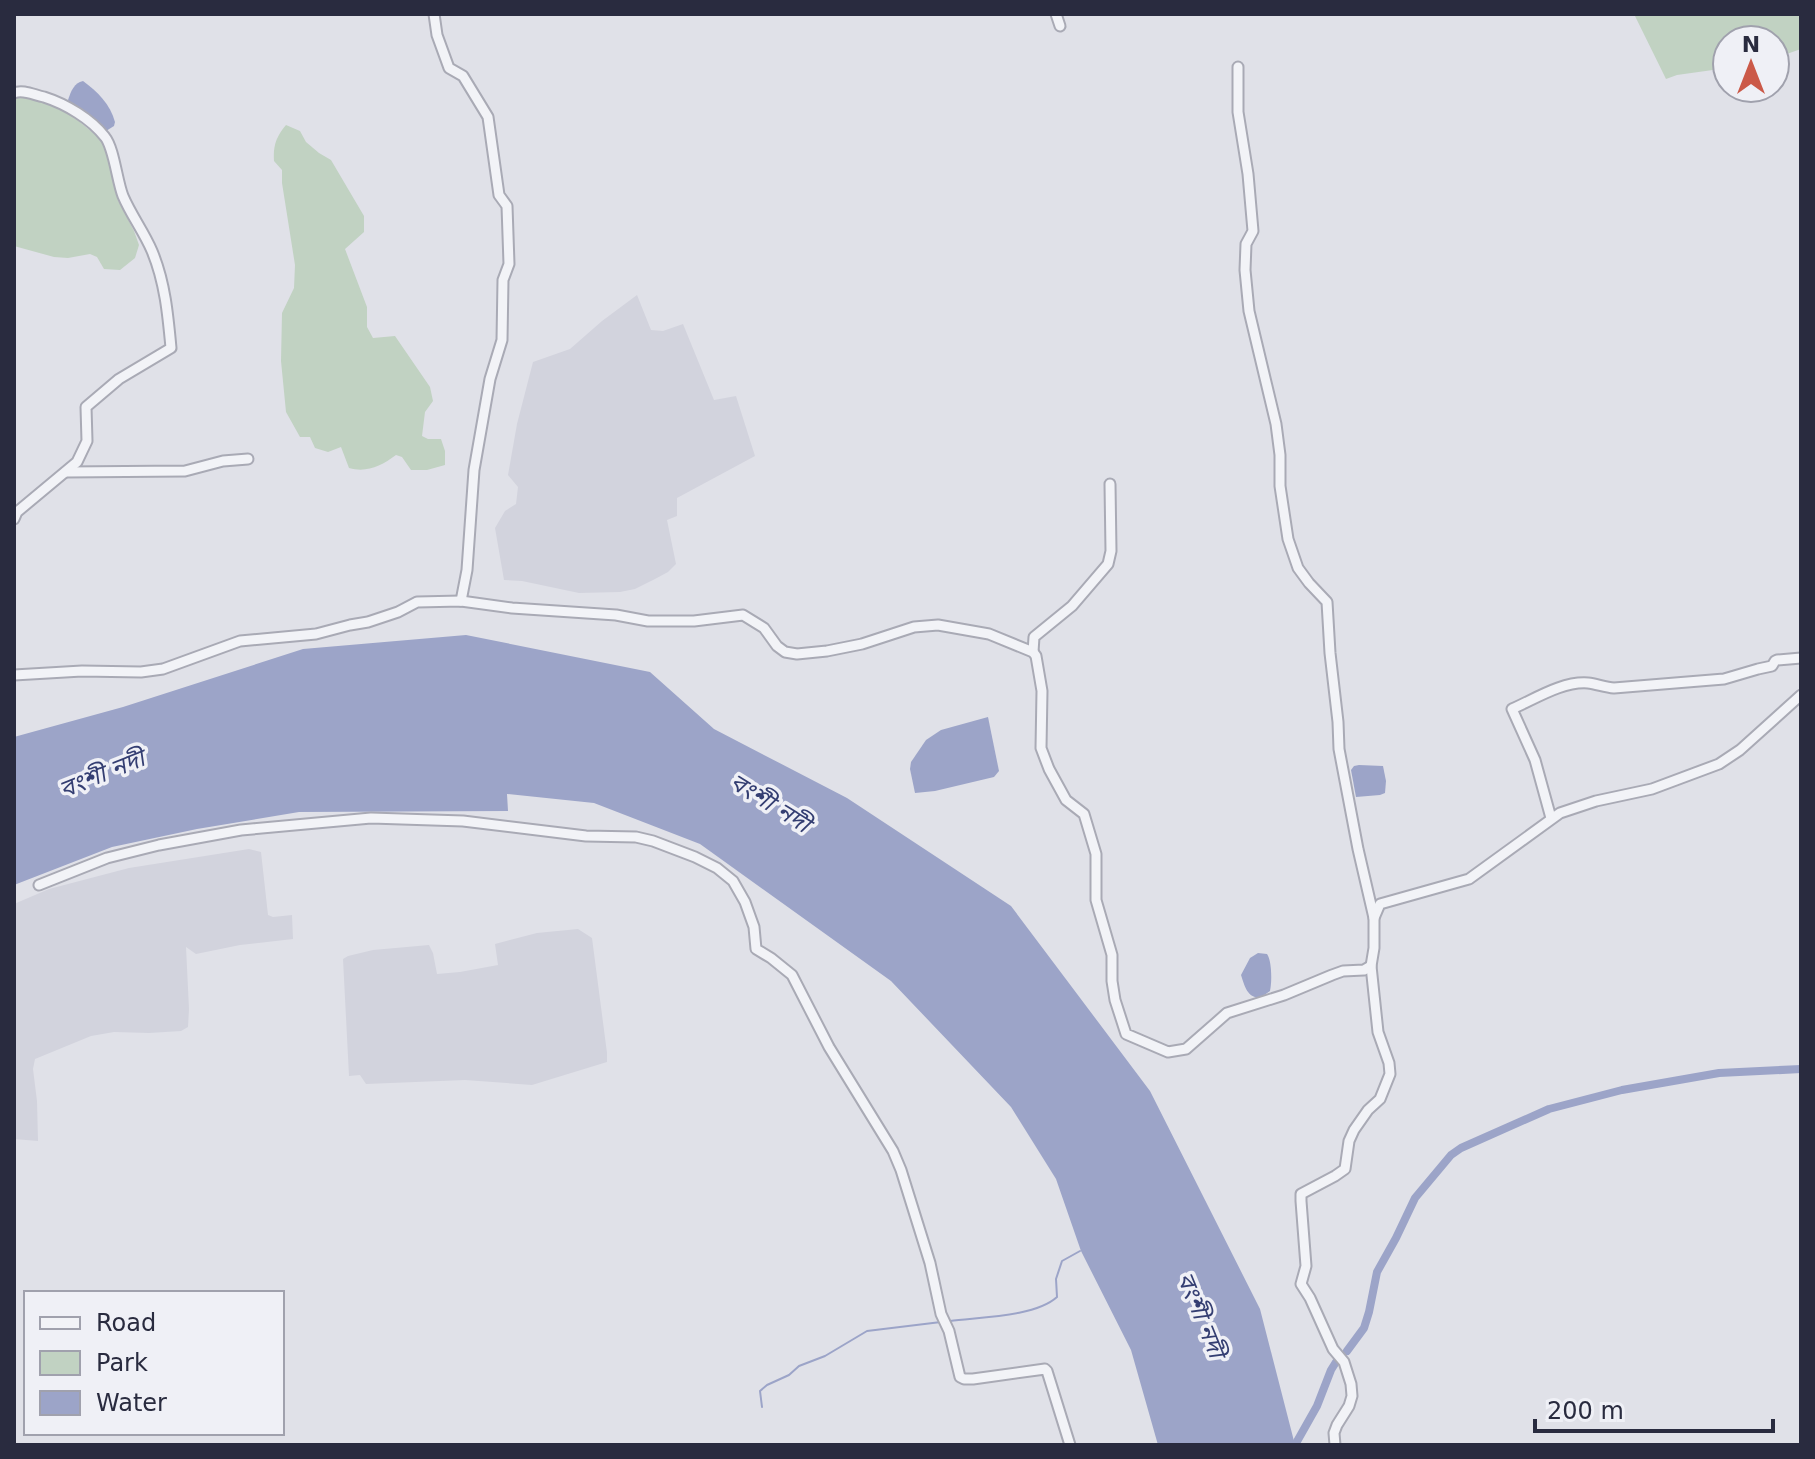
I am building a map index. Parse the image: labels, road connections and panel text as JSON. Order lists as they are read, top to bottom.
{
  "water": ["বংশী নদী"],
  "legend": ["Road", "Park", "Water"],
  "scale_bar": "200 m",
  "north": "top"
}
